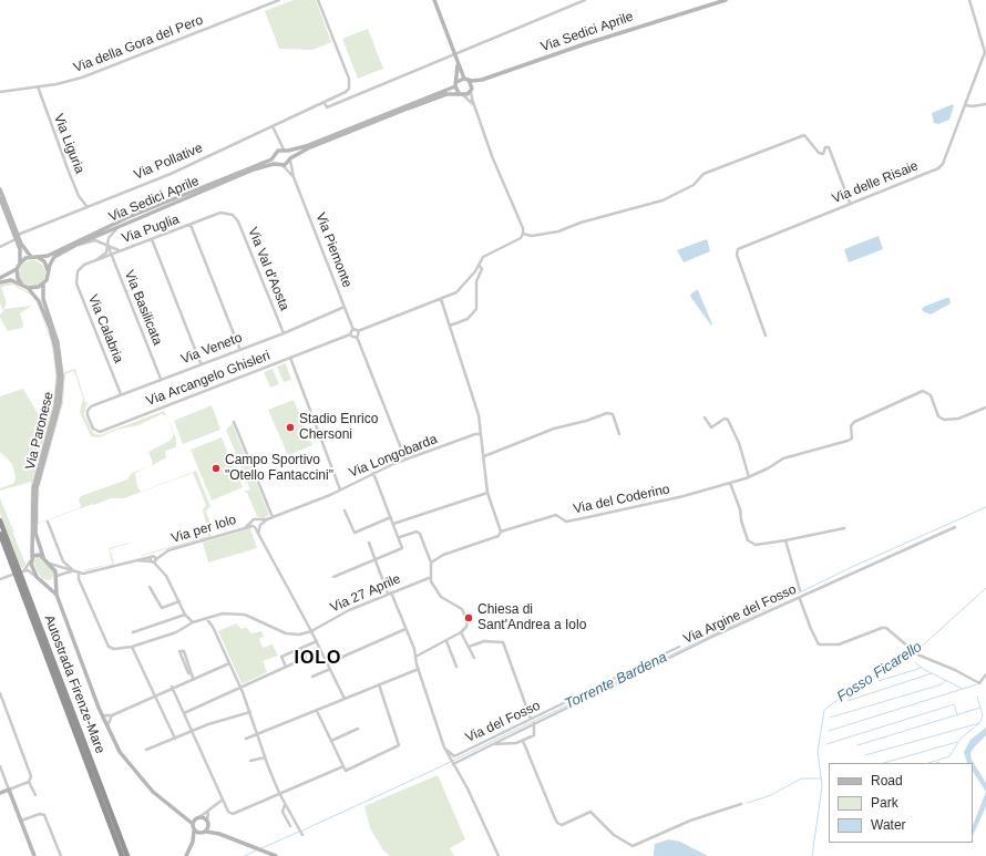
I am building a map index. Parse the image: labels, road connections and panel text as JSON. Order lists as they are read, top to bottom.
{
  "streets": {
    "highway": ["Autostrada Firenze-Mare"],
    "main road": ["Via Sedici Aprile", "Via Paronese"],
    "street": [
      "Via della Gora del Pero",
      "Via Liguria",
      "Via Pollative",
      "Via delle Risaie",
      "Via Puglia",
      "Via Piemonte",
      "Via Val d'Aosta",
      "Via Basilicata",
      "Via Calabria",
      "Via Veneto",
      "Via Arcangelo Ghisleri",
      "Via Longobarda",
      "Via del Coderino",
      "Via per Iolo",
      "Via 27 Aprile",
      "Via Argine del Fosso",
      "Via del Fosso"
    ]
  },
  "crossings": [
    ["Via Sedici Aprile", "Via Piemonte"],
    ["Via Sedici Aprile", "Via Paronese"],
    ["Via della Gora del Pero", "Via Liguria"],
    ["Via Liguria", "Via Pollative"],
    ["Via Puglia", "Via Val d'Aosta"],
    ["Via Puglia", "Via Basilicata"],
    ["Via Puglia", "Via Calabria"],
    ["Via Piemonte", "Via Veneto"],
    ["Via Val d'Aosta", "Via Veneto"],
    ["Via Basilicata", "Via Veneto"],
    ["Via Calabria", "Via Veneto"],
    ["Via Veneto", "Via Arcangelo Ghisleri"],
    ["Via Paronese", "Via per Iolo"],
    ["Via Longobarda", "Via per Iolo"]
  ],
  "districts": ["IOLO"],
  "water": ["Fosso Ficarello", "Torrente Bardena"],
  "places": ["Stadio Enrico Chersoni", "Campo Sportivo \"Otello Fantaccini\"", "Chiesa di Sant'Andrea a Iolo"],
  "legend": ["Road", "Park", "Water"]
}
